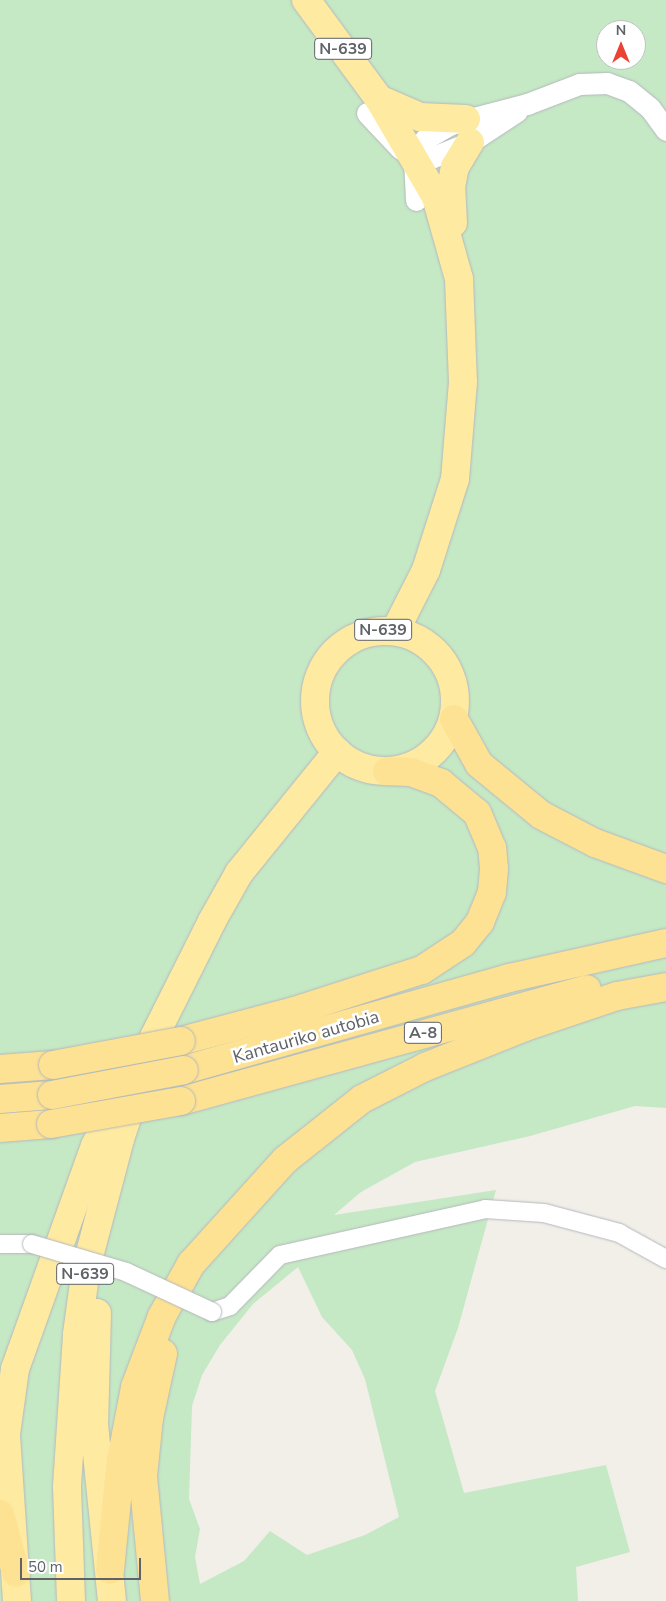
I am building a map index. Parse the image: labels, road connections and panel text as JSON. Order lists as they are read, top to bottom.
{
  "streets": {
    "highway": ["N-639", "A-8", "Kantauriko autobia"]
  },
  "scale_bar": "50 m",
  "north": "top"
}
